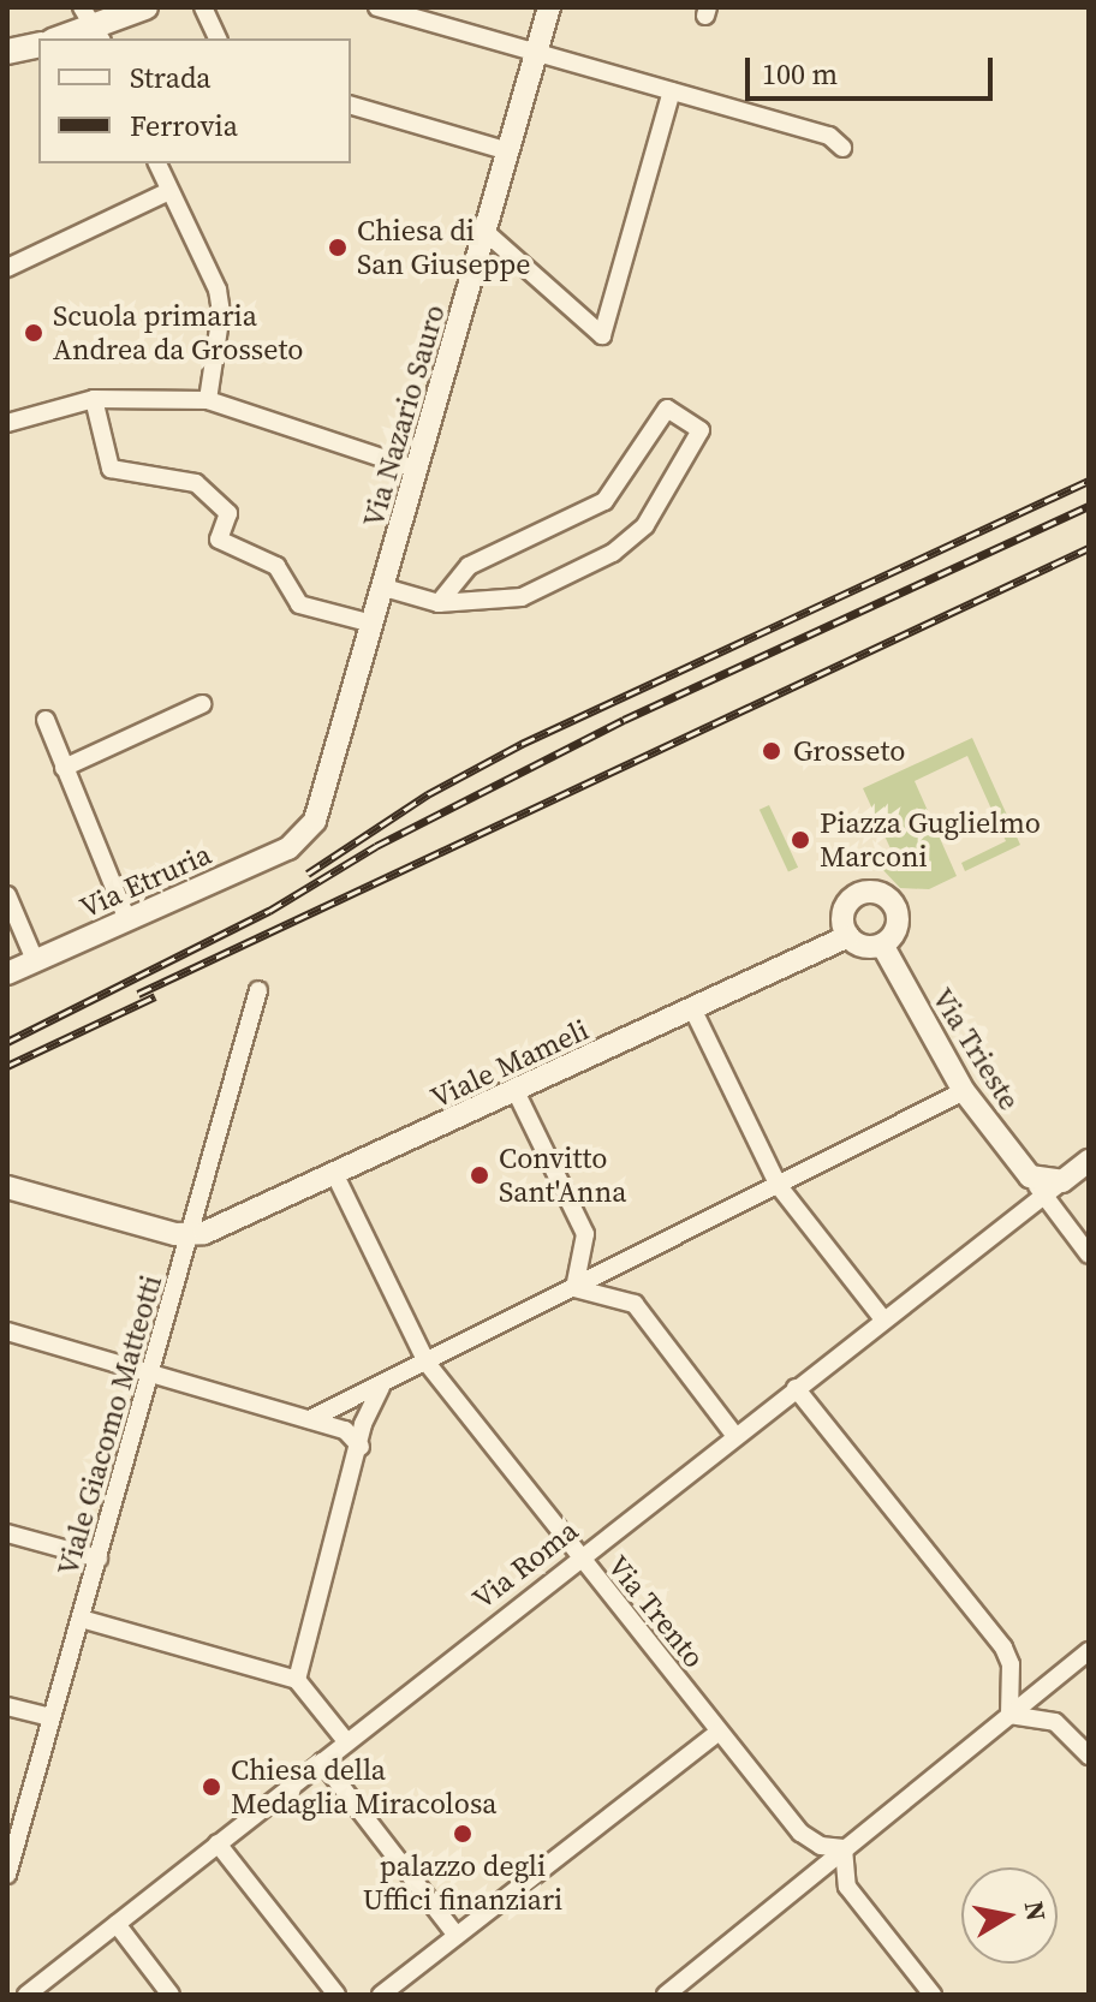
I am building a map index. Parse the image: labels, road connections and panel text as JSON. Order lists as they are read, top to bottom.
{
  "streets": {
    "street": [
      "Via Nazario Sauro",
      "Via Etruria",
      "Via Trieste",
      "Viale Mameli",
      "Viale Giacomo Matteotti",
      "Via Roma",
      "Via Trento"
    ]
  },
  "crossings": [
    ["Via Nazario Sauro", "Via Etruria"],
    ["Via Trieste", "Viale Mameli"],
    ["Via Trieste", "Via Roma"],
    ["Viale Mameli", "Viale Giacomo Matteotti"],
    ["Viale Mameli", "Via Trento"],
    ["Via Roma", "Via Trento"]
  ],
  "places": [
    "Chiesa di San Giuseppe",
    "Scuola primaria Andrea da Grosseto",
    "Grosseto",
    "Piazza Guglielmo Marconi",
    "Convitto Sant'Anna",
    "Chiesa della Medaglia Miracolosa",
    "palazzo degli Uffici finanziari"
  ],
  "legend": ["Strada", "Ferrovia"],
  "scale_bar": "100 m",
  "north": "right"
}
